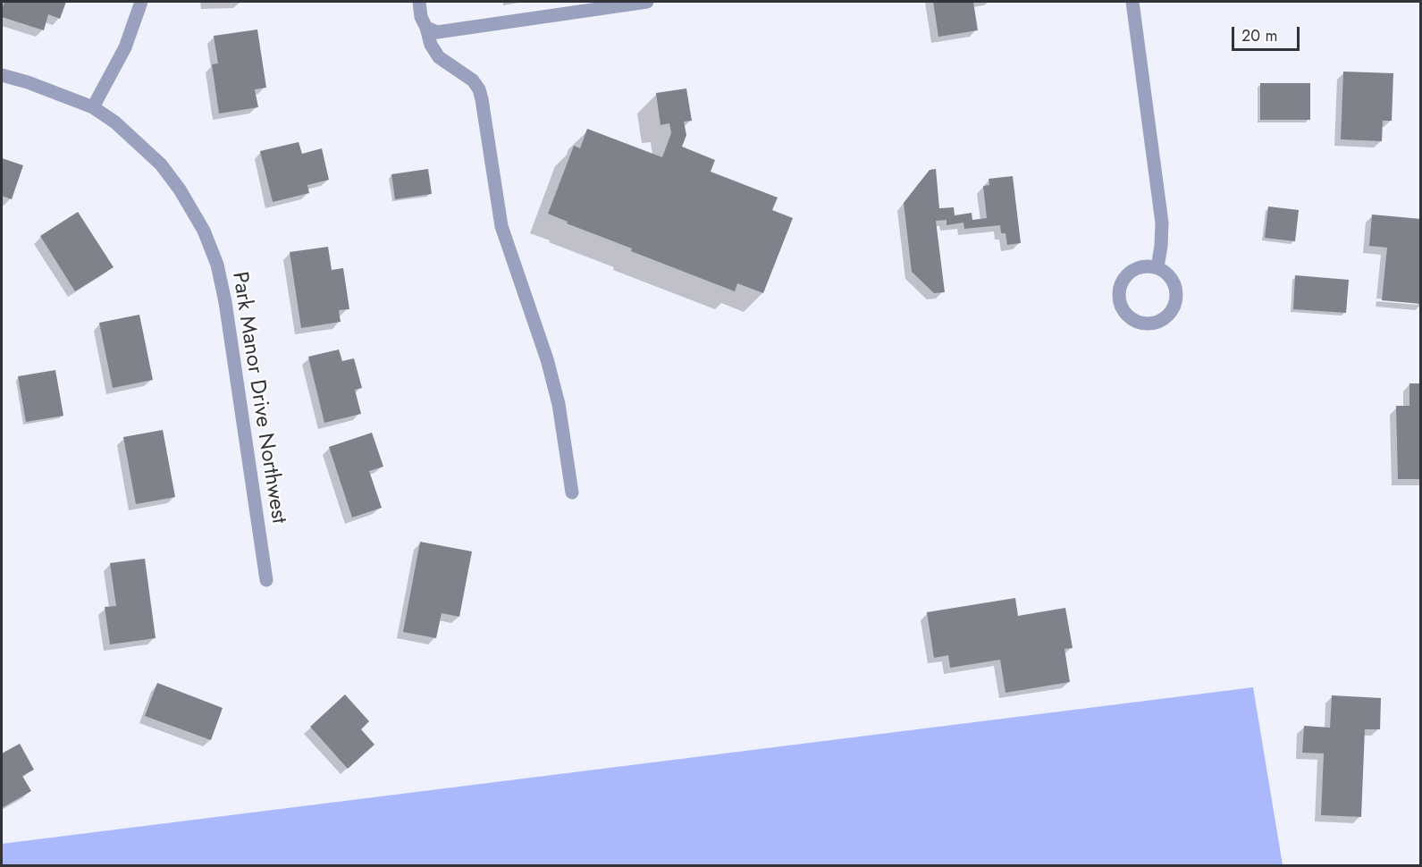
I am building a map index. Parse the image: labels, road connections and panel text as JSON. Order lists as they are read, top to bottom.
{
  "streets": {
    "street": ["Park Manor Drive Northwest"]
  },
  "scale_bar": "20 m"
}
